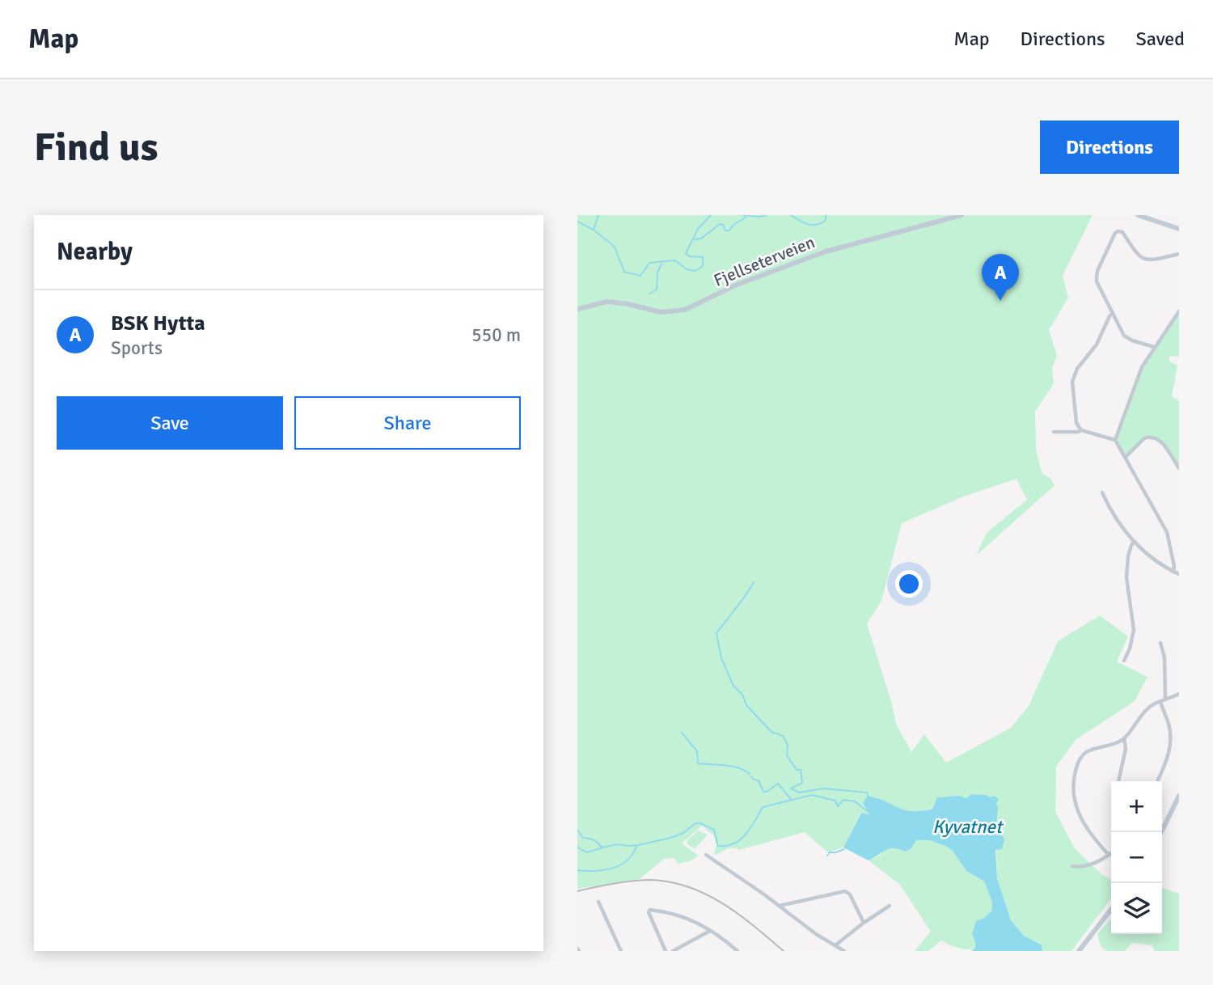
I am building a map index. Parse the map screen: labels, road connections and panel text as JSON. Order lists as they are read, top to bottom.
{
  "streets": {
    "street": ["Fjellseterveien"]
  },
  "water": ["Kyvatnet"],
  "page": {
    "header": "Map",
    "nav": ["Map", "Directions", "Saved"],
    "buttons": [
      "Directions",
      ["Save", "Share"]
    ],
    "title": "Find us",
    "heading": "Nearby",
    "pins": "A",
    "list": [
      {
        "mark": "A",
        "name": "BSK Hytta",
        "note": "Sports",
        "value": "550 m"
      }
    ],
    "map_buttons": ["+", "−"]
  }
}
